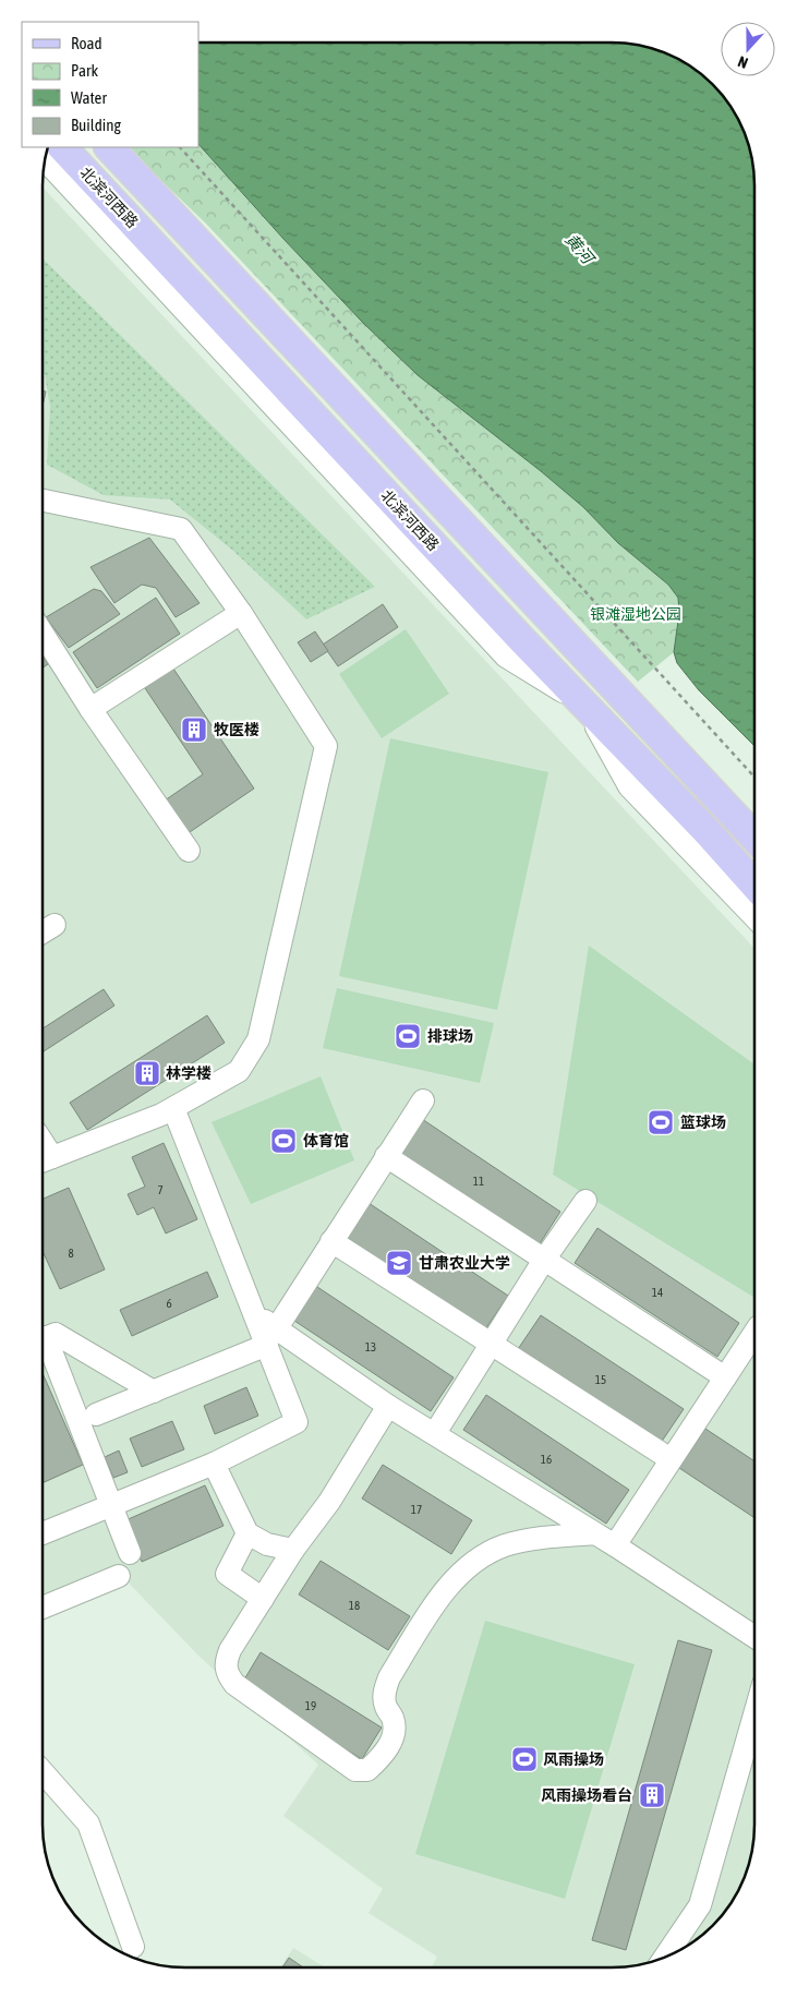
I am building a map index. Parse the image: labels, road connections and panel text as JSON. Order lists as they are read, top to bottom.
{
  "streets": {
    "main road": ["北滨河西路"]
  },
  "water": ["黄河"],
  "parks": ["银滩湿地公园"],
  "places": {
    "building": ["牧医楼", "林学楼", "风雨操场看台"],
    "sports": [
      "排球场",
      "篮球场",
      "体育馆",
      "风雨操场"
    ],
    "school or university": ["甘肃农业大学"]
  },
  "house_numbers": [
    "11",
    "7",
    "8",
    "14",
    "6",
    "13",
    "15",
    "16",
    "17",
    "18",
    "19"
  ],
  "legend": [
    "Road",
    "Park",
    "Water",
    "Building"
  ],
  "north": "bottom"
}
